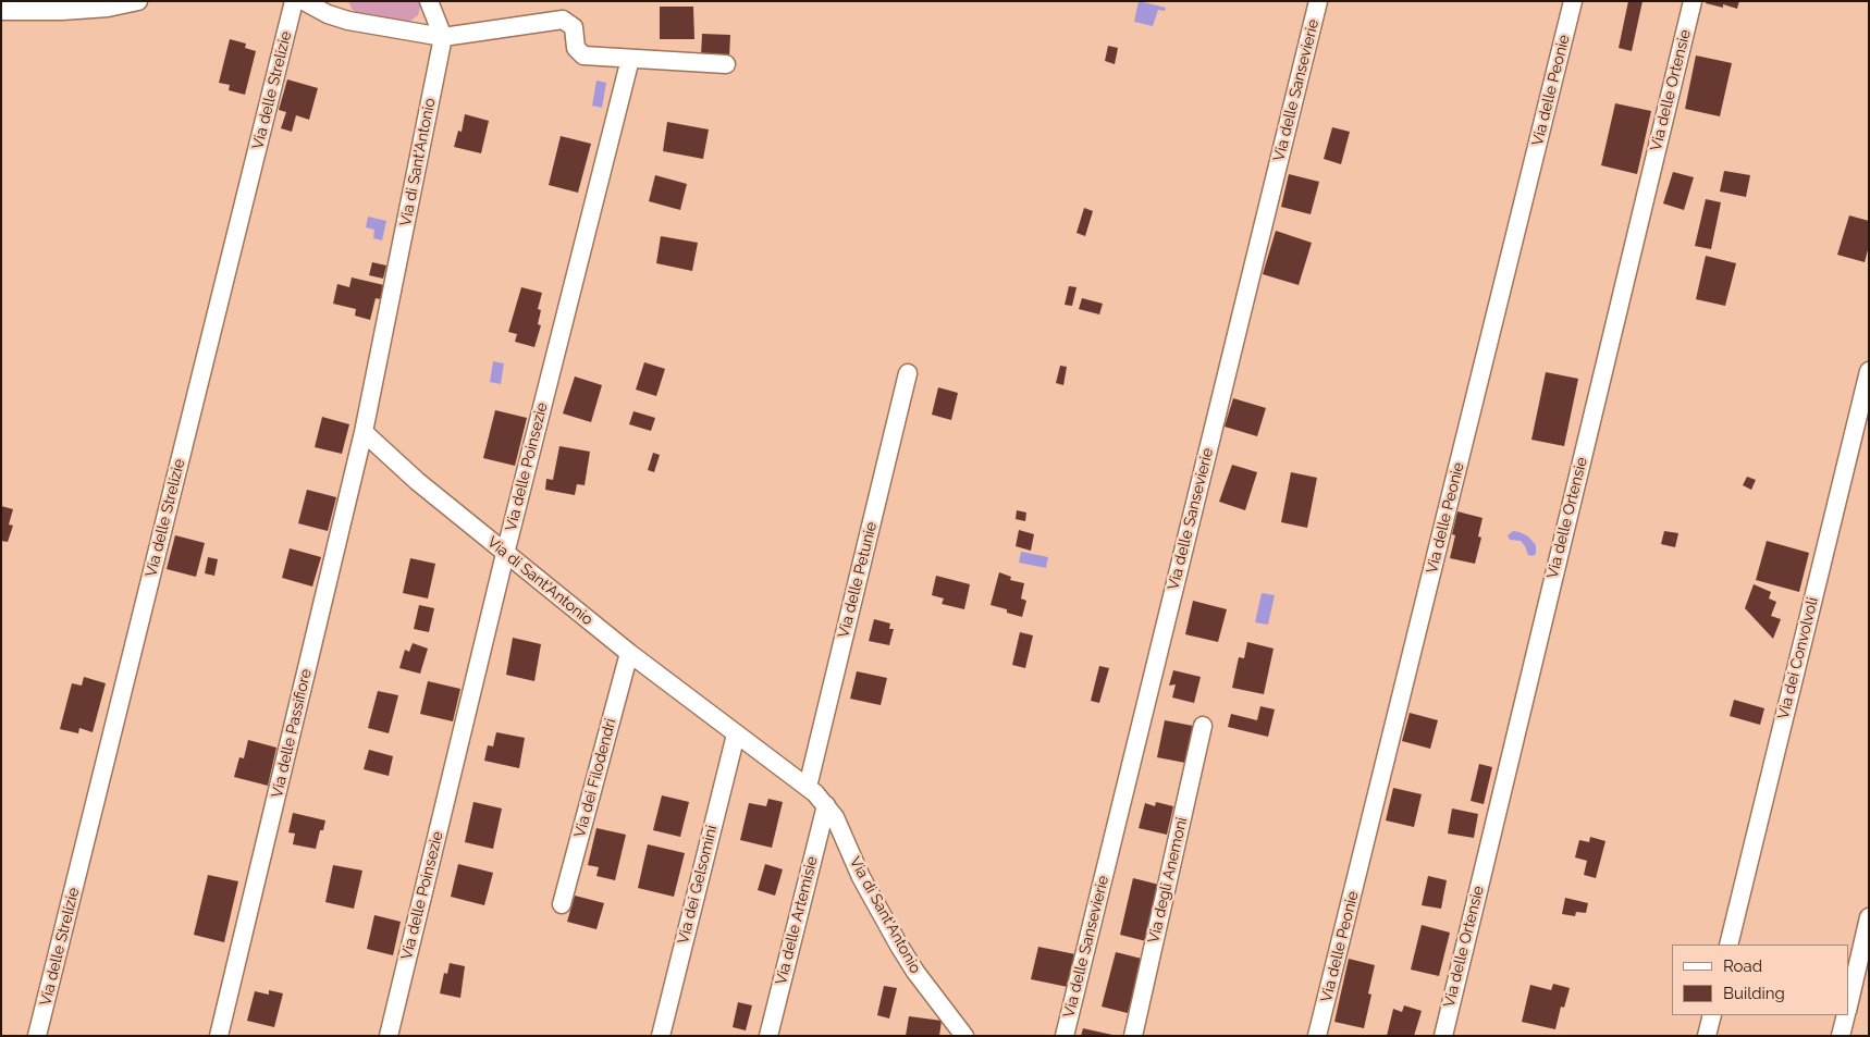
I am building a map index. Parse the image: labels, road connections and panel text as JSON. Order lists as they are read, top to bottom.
{
  "streets": {
    "street": [
      "Via delle Strelizie",
      "Via delle Sansevierie",
      "Via delle Peonie",
      "Via delle Ortensie",
      "Via di Sant'Antonio",
      "Via delle Poinsezie",
      "Via delle Petunie",
      "Via dei Convolvoli",
      "Via delle Passifiore",
      "Via dei Filodendri",
      "Via degli Anemoni",
      "Via dei Gelsomini",
      "Via delle Artemisie"
    ]
  },
  "crossings": [
    ["Via di Sant'Antonio", "Via delle Poinsezie"],
    ["Via di Sant'Antonio", "Via delle Petunie"],
    ["Via di Sant'Antonio", "Via delle Passifiore"],
    ["Via di Sant'Antonio", "Via dei Filodendri"],
    ["Via di Sant'Antonio", "Via dei Gelsomini"],
    ["Via di Sant'Antonio", "Via delle Artemisie"]
  ],
  "legend": ["Road", "Building"]
}
